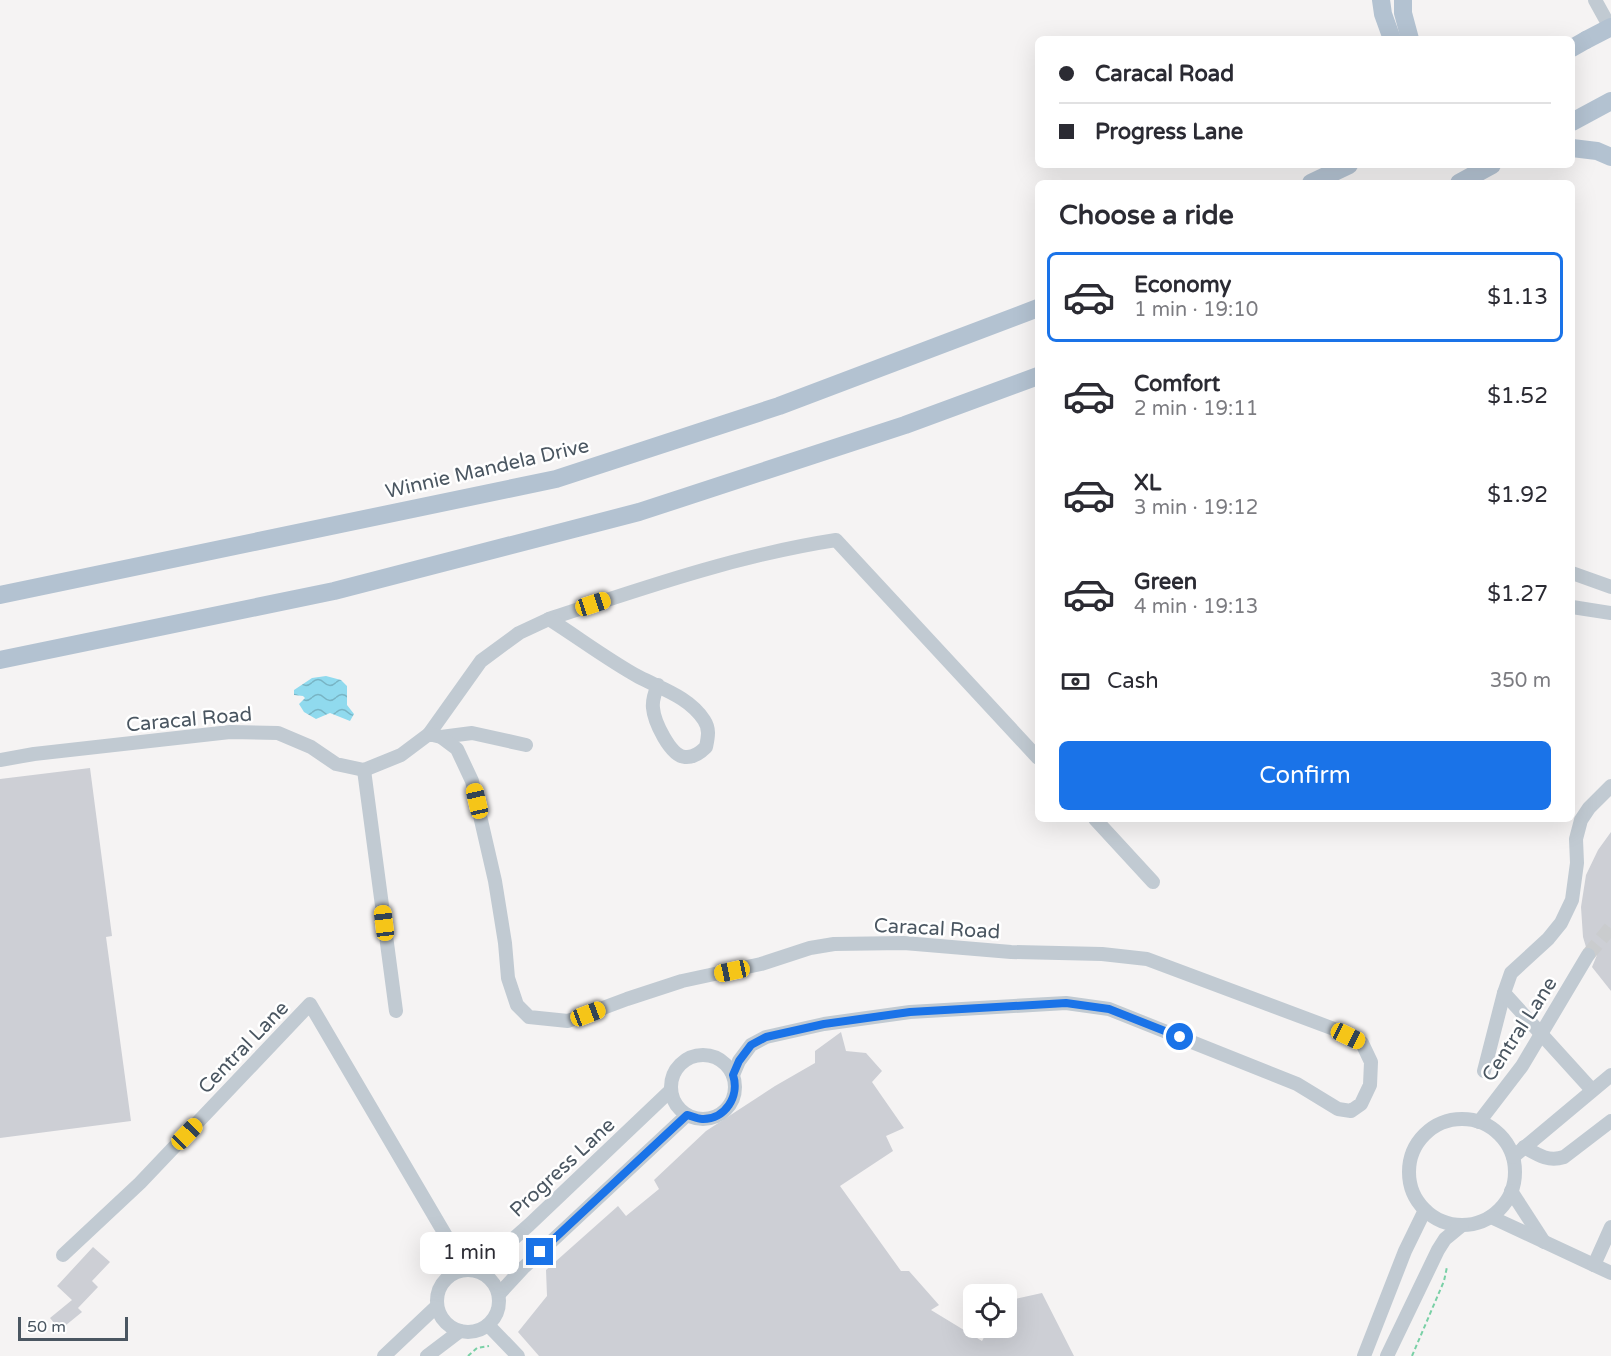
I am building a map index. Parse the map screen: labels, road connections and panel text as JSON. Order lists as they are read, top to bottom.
{
  "streets": {
    "main road": ["Winnie Mandela Drive"],
    "street": ["Caracal Road", "Central Lane", "Progress Lane"]
  },
  "crossings": [
    ["Caracal Road", "Progress Lane"],
    ["Central Lane", "Progress Lane"]
  ],
  "scale_bar": "50 m",
  "page": {
    "banner": ["Caracal Road", "Progress Lane"],
    "heading": "Choose a ride",
    "list": [
      {
        "name": "Economy",
        "note": "1 min · 19:10",
        "value": "$1.13"
      },
      {
        "name": "Comfort",
        "note": "2 min · 19:11",
        "value": "$1.52"
      },
      {
        "name": "XL",
        "note": "3 min · 19:12",
        "value": "$1.92"
      },
      {
        "name": "Green",
        "note": "4 min · 19:13",
        "value": "$1.27"
      }
    ],
    "pay": ["Cash", "350 m"],
    "buttons": "Confirm",
    "bubble": "1 min",
    "scale": "50 m"
  }
}
